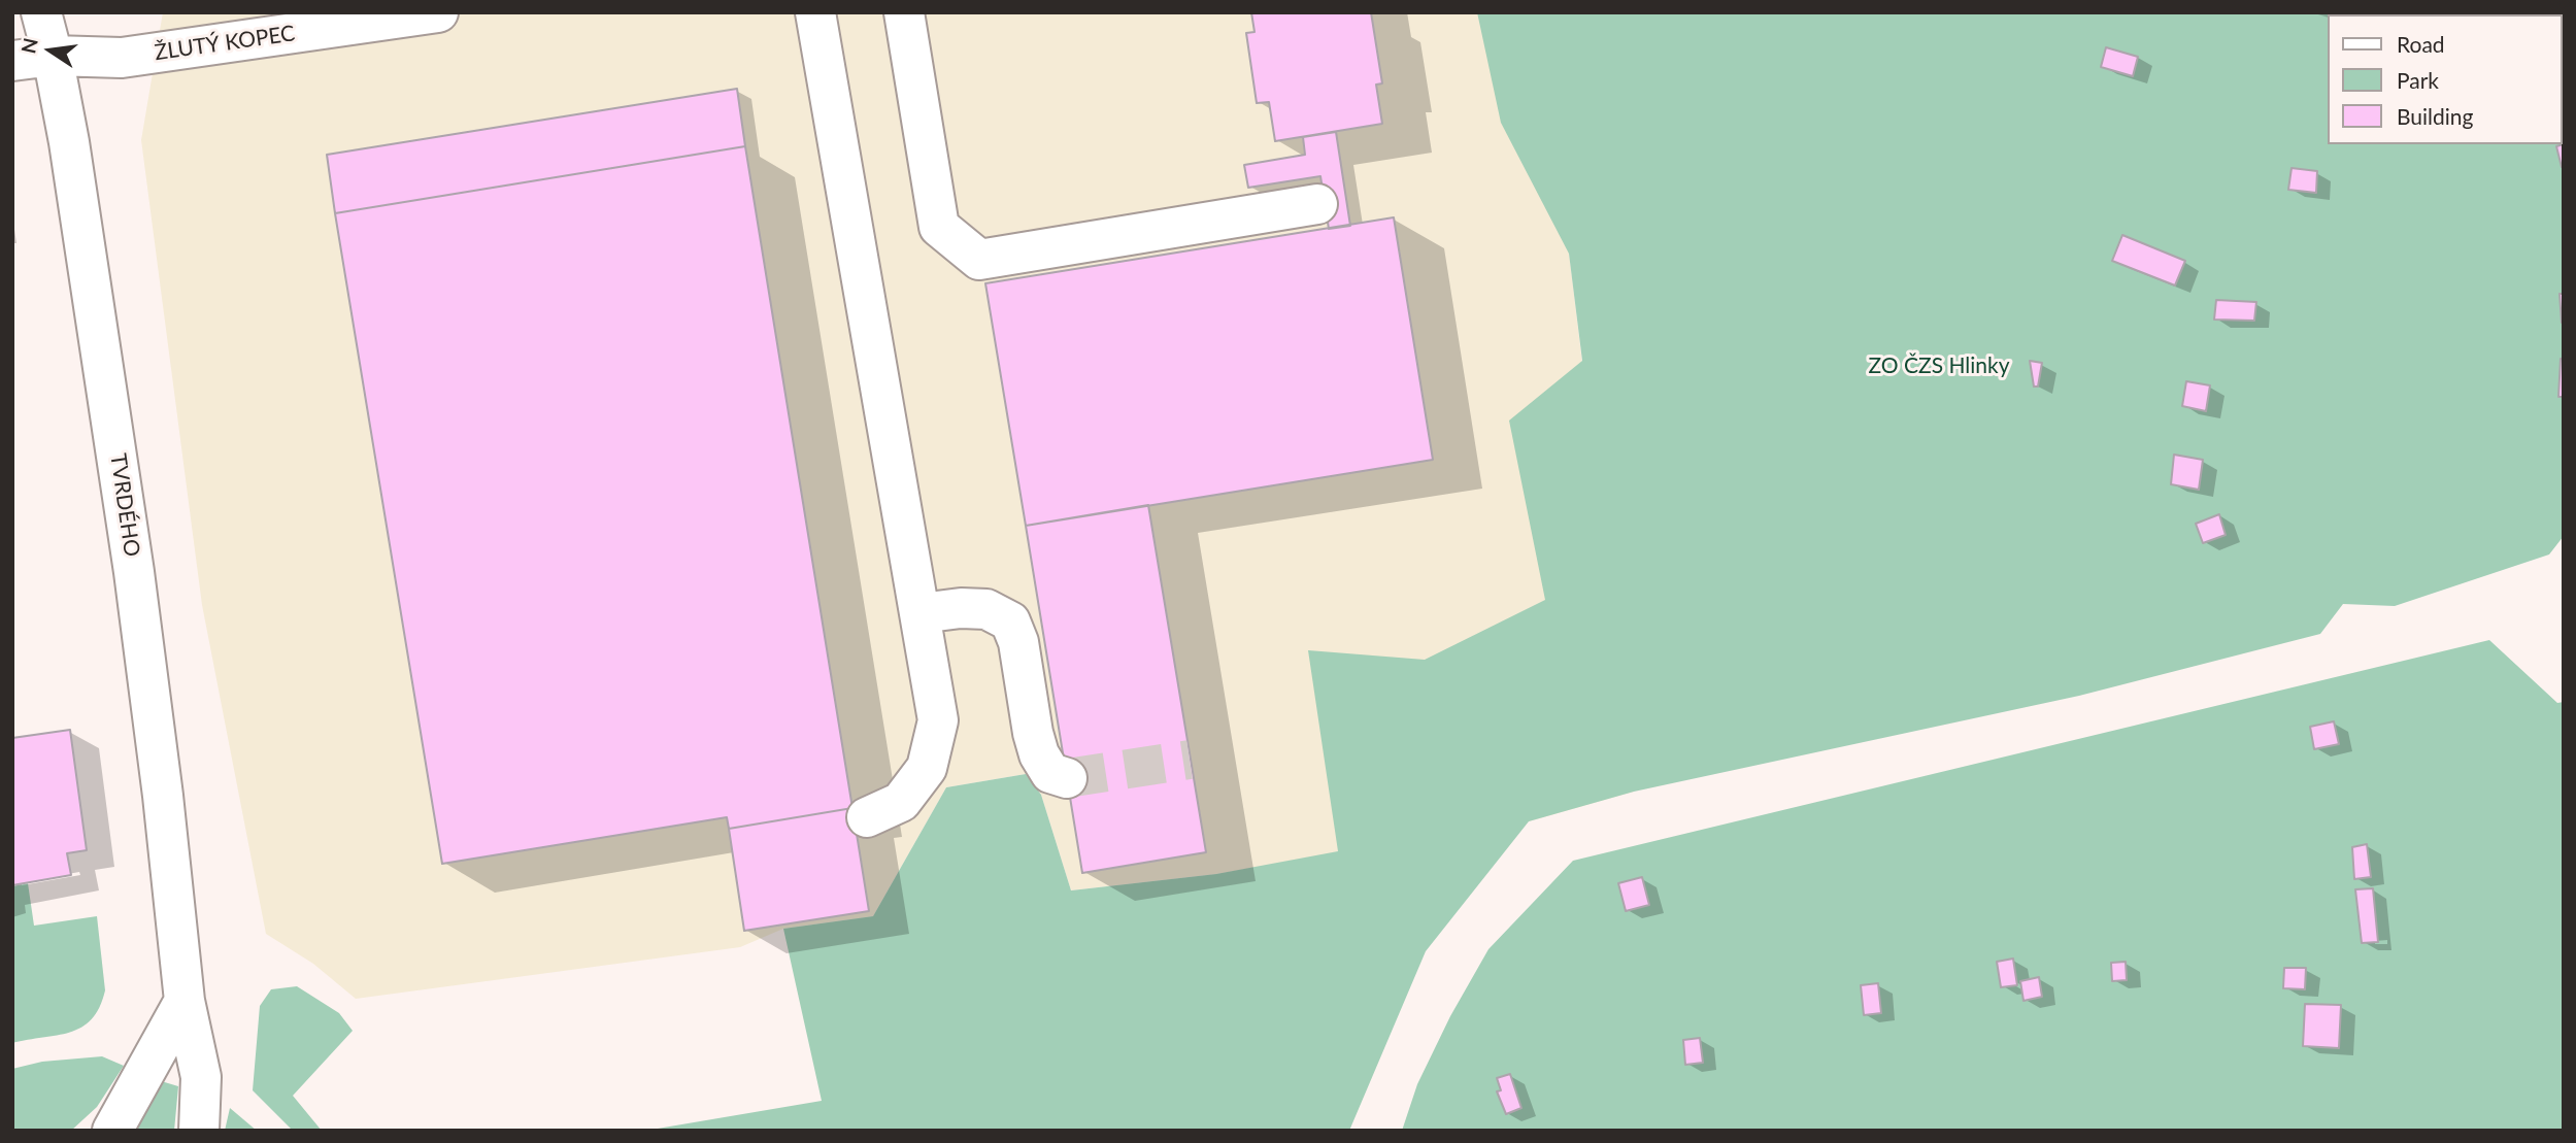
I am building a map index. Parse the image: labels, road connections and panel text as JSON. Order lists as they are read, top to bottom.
{
  "streets": {
    "street": ["ŽLUTÝ KOPEC", "TVRDÉHO"]
  },
  "crossings": [
    ["ŽLUTÝ KOPEC", "TVRDÉHO"]
  ],
  "parks": ["ZO ČZS Hlinky"],
  "legend": ["Road", "Park", "Building"],
  "north": "left"
}
